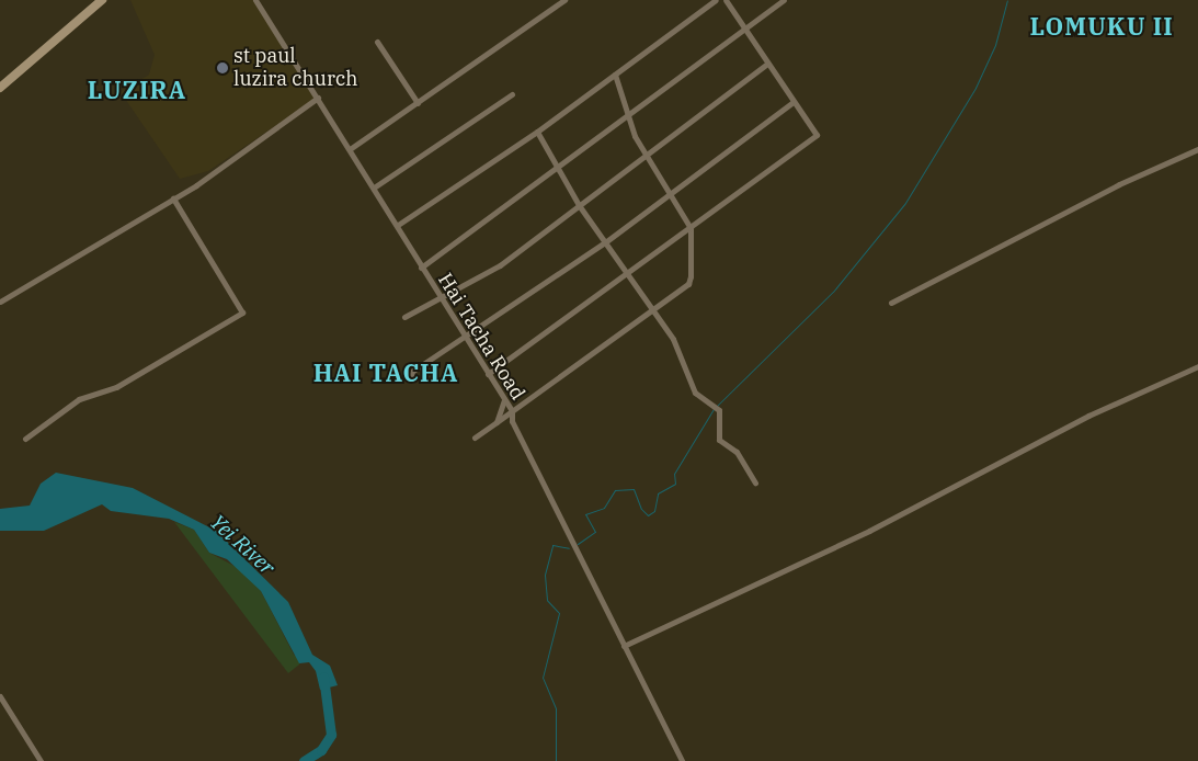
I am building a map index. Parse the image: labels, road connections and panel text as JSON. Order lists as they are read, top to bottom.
{
  "streets": {
    "street": ["Hai Tacha Road"]
  },
  "districts": ["LOMUKU II", "LUZIRA", "HAI TACHA"],
  "water": ["Yei River"],
  "places": ["st paul luzira church"]
}
